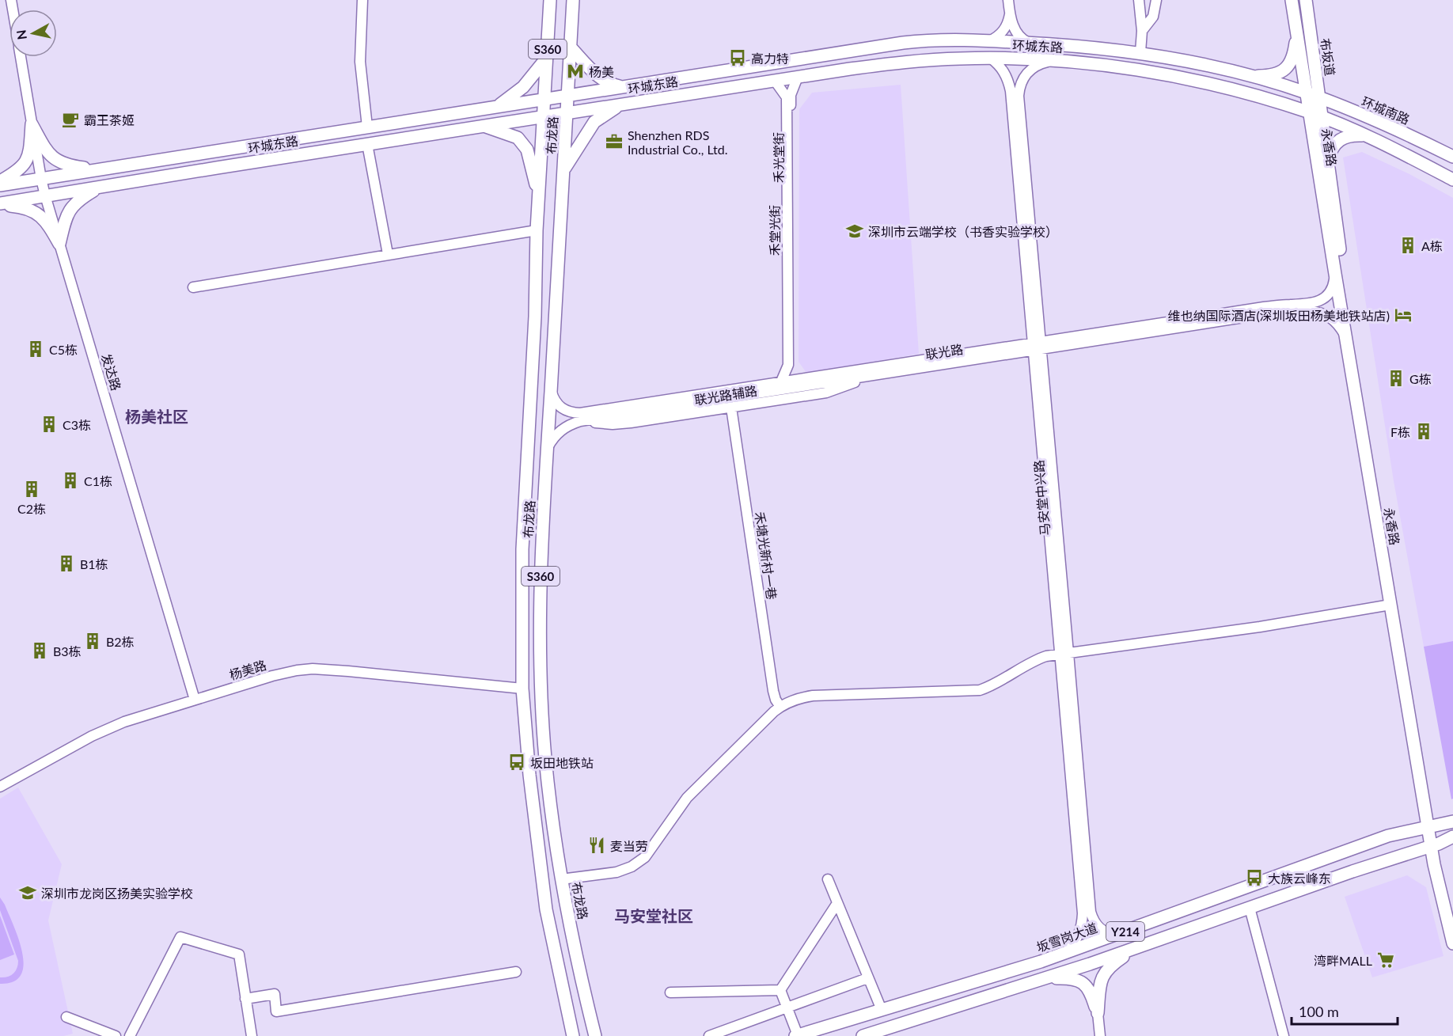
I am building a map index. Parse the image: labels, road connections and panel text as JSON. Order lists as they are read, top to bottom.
{
  "streets": {
    "main road": [
      "环城东路",
      "S360",
      "布坂道",
      "环城南路",
      "布龙路",
      "永香路",
      "Y214",
      "坂雪岗大道"
    ],
    "street": [
      "禾光堂街",
      "禾堂光街",
      "联光路",
      "发达路",
      "联光路辅路",
      "马安堂中兴路",
      "禾塘光新村一巷",
      "杨美路"
    ]
  },
  "crossings": [
    ["环城东路", "布坂道"],
    ["环城东路", "环城南路"],
    ["环城东路", "布龙路"],
    ["环城东路", "永香路"],
    ["环城东路", "禾光堂街"],
    ["环城东路", "禾堂光街"],
    ["环城东路", "发达路"],
    ["环城东路", "马安堂中兴路"],
    ["布坂道", "环城南路"],
    ["布坂道", "永香路"],
    ["布龙路", "联光路"],
    ["布龙路", "杨美路"],
    ["永香路", "联光路"],
    ["永香路", "Y214"],
    ["永香路", "坂雪岗大道"],
    ["禾光堂街", "联光路"],
    ["禾堂光街", "联光路"],
    ["联光路", "联光路辅路"],
    ["联光路", "马安堂中兴路"],
    ["发达路", "杨美路"],
    ["联光路辅路", "禾塘光新村一巷"],
    ["马安堂中兴路", "坂雪岗大道"]
  ],
  "districts": ["杨美社区", "马安堂社区"],
  "places": {
    "bus stop": ["高力特", "坂田地铁站", "大族云峰东"],
    "metro station": ["杨美"],
    "cafe": ["霸王茶姬"],
    "office": ["Shenzhen RDS Industrial Co., Ltd."],
    "school or university": ["深圳市云端学校（书香实验学校）", "深圳市龙岗区扬美实验学校"],
    "building": [
      "A栋",
      "C5栋",
      "G栋",
      "C3栋",
      "F栋",
      "C1栋",
      "C2栋",
      "B1栋",
      "B2栋",
      "B3栋"
    ],
    "hotel": ["维也纳国际酒店(深圳坂田杨美地铁站店)"],
    "restaurant": ["麦当劳"],
    "supermarket": ["湾畔MALL"]
  },
  "scale_bar": "100 m",
  "north": "left"
}
